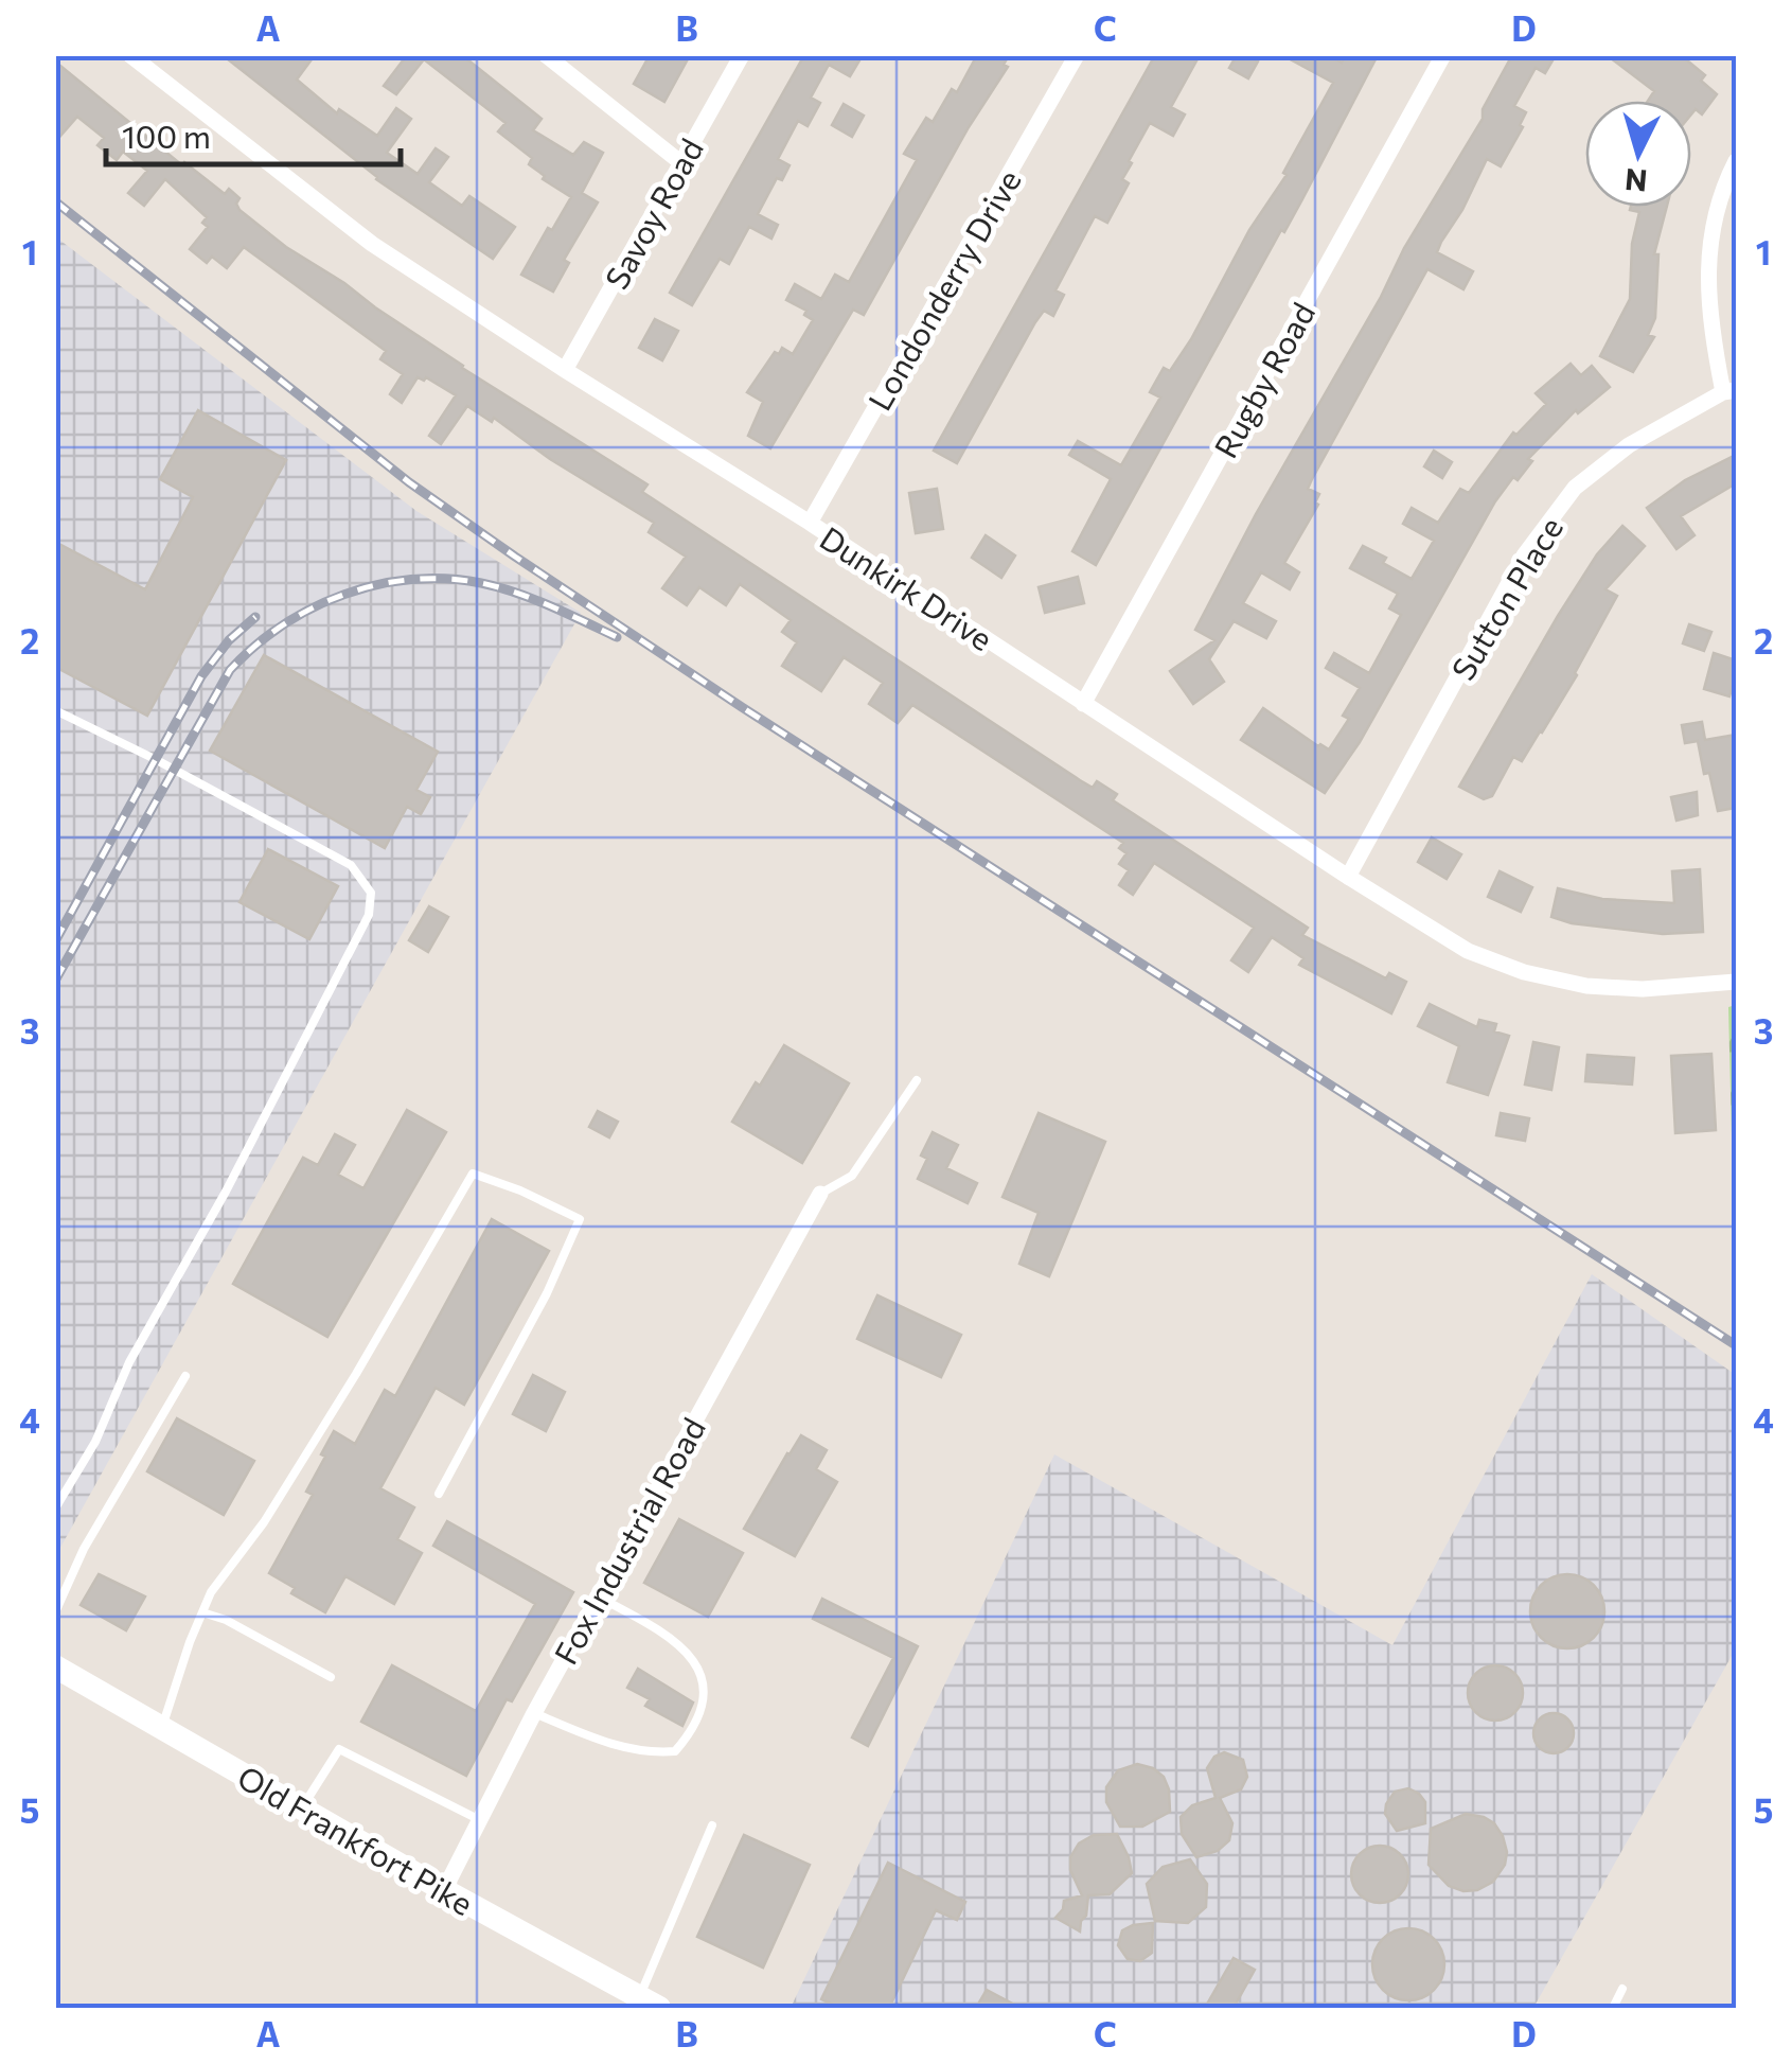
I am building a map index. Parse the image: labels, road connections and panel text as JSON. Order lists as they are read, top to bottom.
{
  "streets": {
    "main road": ["Old Frankfort Pike"],
    "street": [
      "Savoy Road",
      "Londonderry Drive",
      "Rugby Road",
      "Dunkirk Drive",
      "Sutton Place",
      "Fox Industrial Road"
    ]
  },
  "crossings": [
    ["Savoy Road", "Dunkirk Drive"],
    ["Londonderry Drive", "Dunkirk Drive"],
    ["Rugby Road", "Dunkirk Drive"],
    ["Dunkirk Drive", "Sutton Place"],
    ["Fox Industrial Road", "Old Frankfort Pike"]
  ],
  "scale_bar": "100 m",
  "north": "bottom",
  "grid": {
    "columns": [
      "A",
      "B",
      "C",
      "D"
    ],
    "rows": [
      "1",
      "2",
      "3",
      "4",
      "5"
    ]
  }
}
